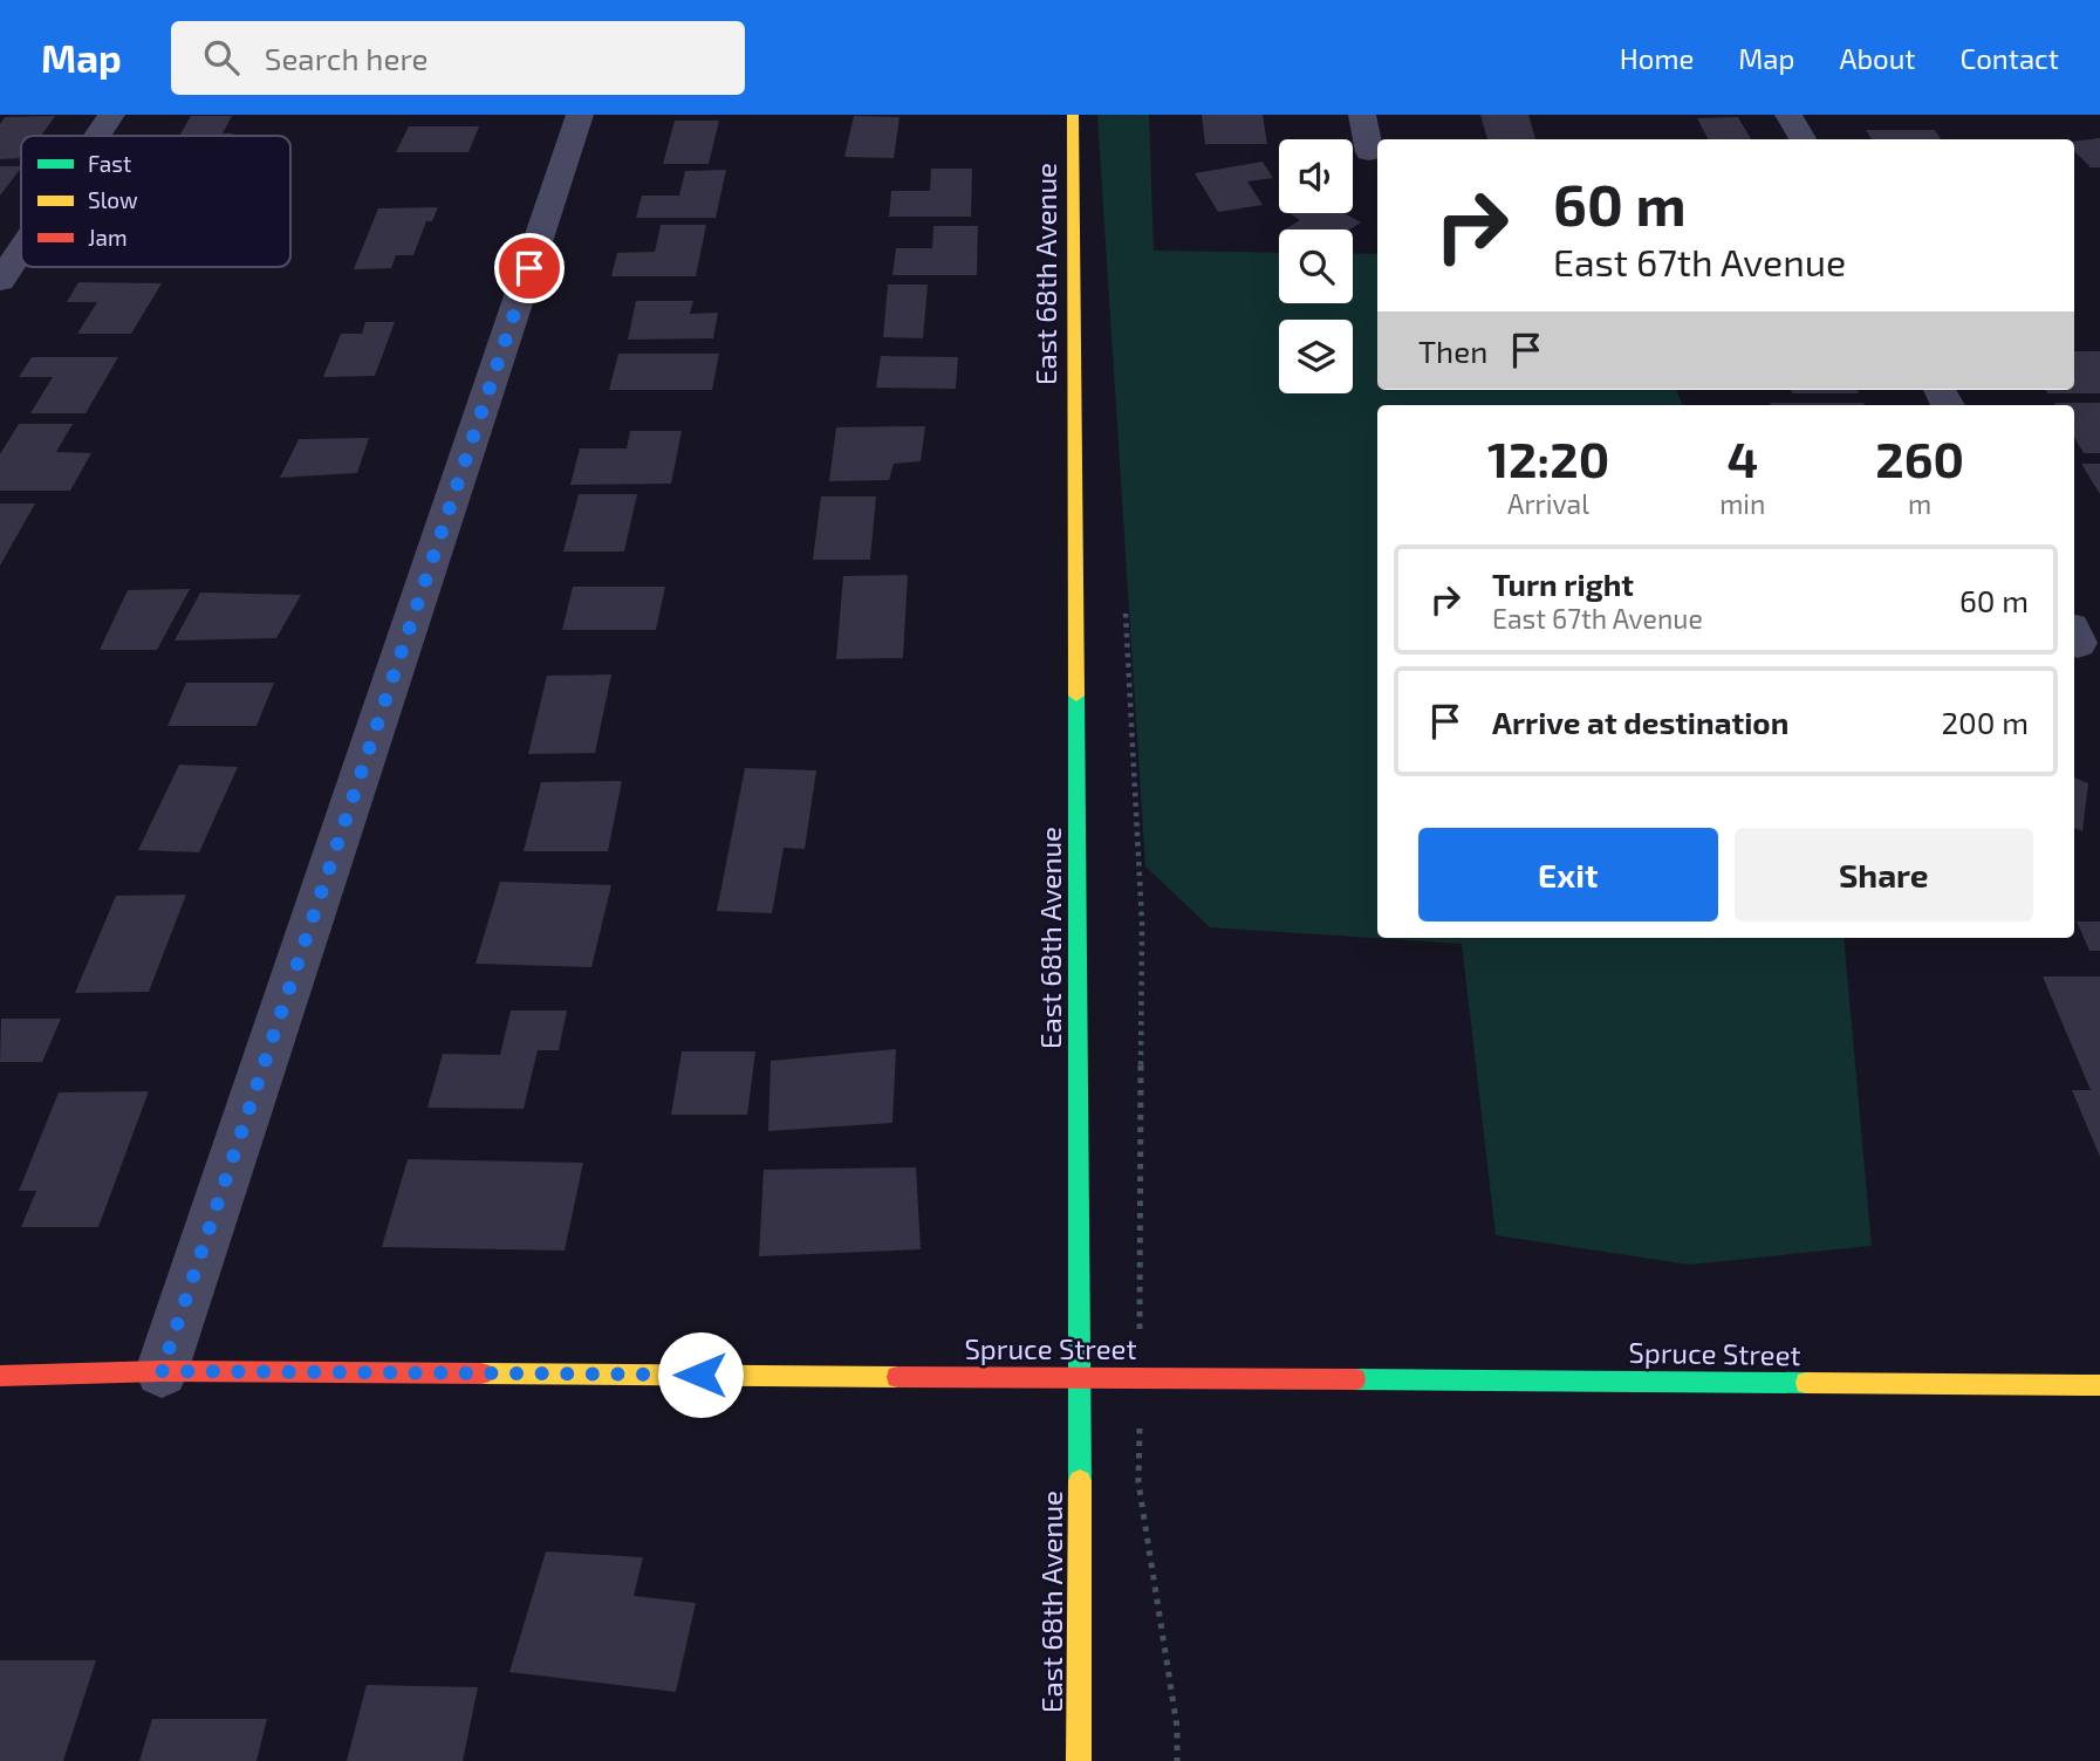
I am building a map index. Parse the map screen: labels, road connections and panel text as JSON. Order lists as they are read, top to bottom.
{
  "streets": {
    "street": ["East 68th Avenue", "Spruce Street"]
  },
  "crossings": [
    ["East 68th Avenue", "Spruce Street"]
  ],
  "legend": ["Fast", "Slow", "Jam"],
  "page": {
    "header": "Map",
    "search": "Search here",
    "nav": [
      "Home",
      "Map",
      "About",
      "Contact"
    ],
    "turn": ["60 m", "East 67th Avenue"],
    "then": "Then",
    "eta": [
      "12:20",
      "Arrival",
      "4",
      "min",
      "260",
      "m"
    ],
    "list": [
      {
        "name": "Turn right",
        "note": "East 67th Avenue",
        "value": "60 m"
      },
      {
        "name": "Arrive at destination",
        "value": "200 m"
      }
    ],
    "buttons": ["Exit", "Share"]
  }
}
